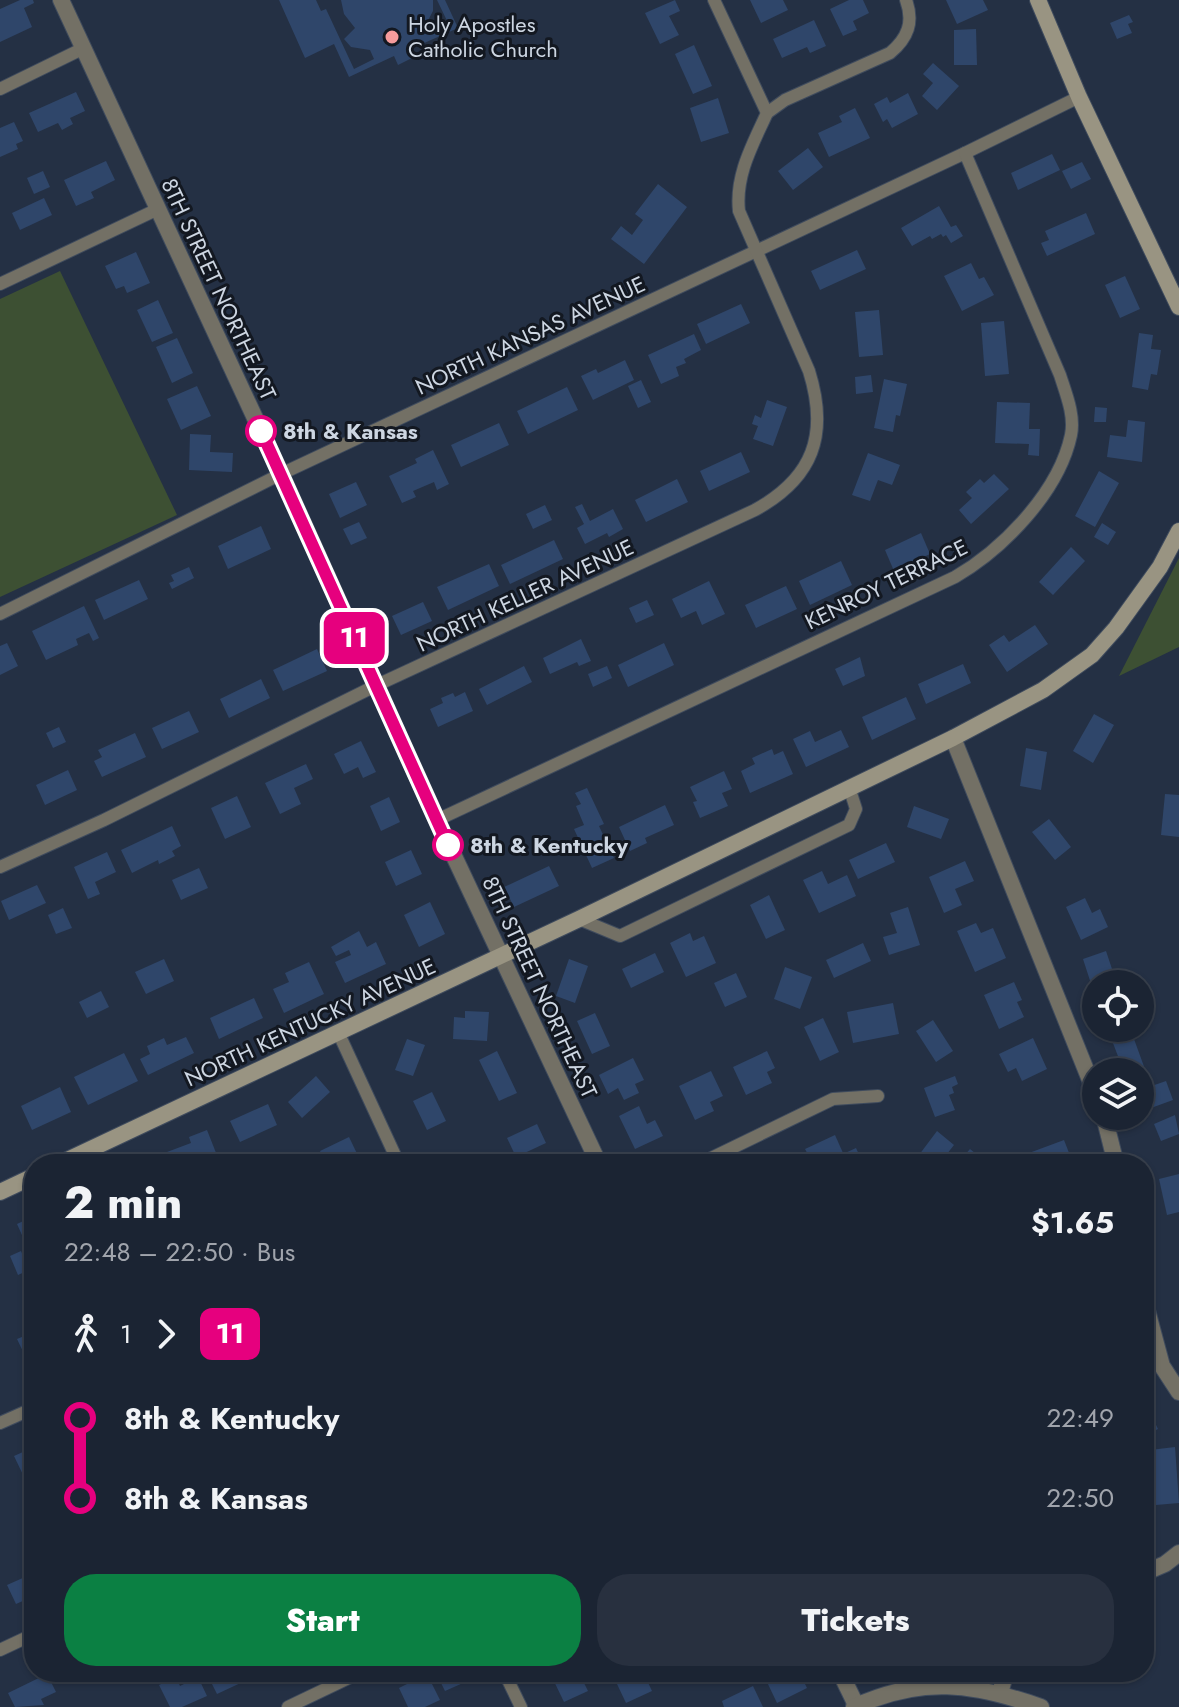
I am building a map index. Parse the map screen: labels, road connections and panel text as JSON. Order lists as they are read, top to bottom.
{
  "streets": {
    "main road": ["NORTH KENTUCKY AVENUE"],
    "street": [
      "8TH STREET NORTHEAST",
      "NORTH KANSAS AVENUE",
      "KENROY TERRACE",
      "NORTH KELLER AVENUE"
    ]
  },
  "crossings": [
    ["8TH STREET NORTHEAST", "NORTH KANSAS AVENUE"],
    ["8TH STREET NORTHEAST", "KENROY TERRACE"],
    ["8TH STREET NORTHEAST", "NORTH KELLER AVENUE"],
    ["8TH STREET NORTHEAST", "NORTH KENTUCKY AVENUE"],
    ["NORTH KANSAS AVENUE", "KENROY TERRACE"],
    ["NORTH KANSAS AVENUE", "NORTH KELLER AVENUE"]
  ],
  "places": ["Holy Apostles Catholic Church", "8th & Kansas", "8th & Kentucky"],
  "lines": ["bus line 11"],
  "page": {
    "on_map": "11",
    "heading": ["2 min", "22:48 – 22:50 · Bus", "$1.65"],
    "legs": ["1", "11"],
    "list": [
      {
        "name": "8th & Kentucky",
        "value": "22:49"
      },
      {
        "name": "8th & Kansas",
        "value": "22:50"
      }
    ],
    "buttons": ["Start", "Tickets"]
  }
}
